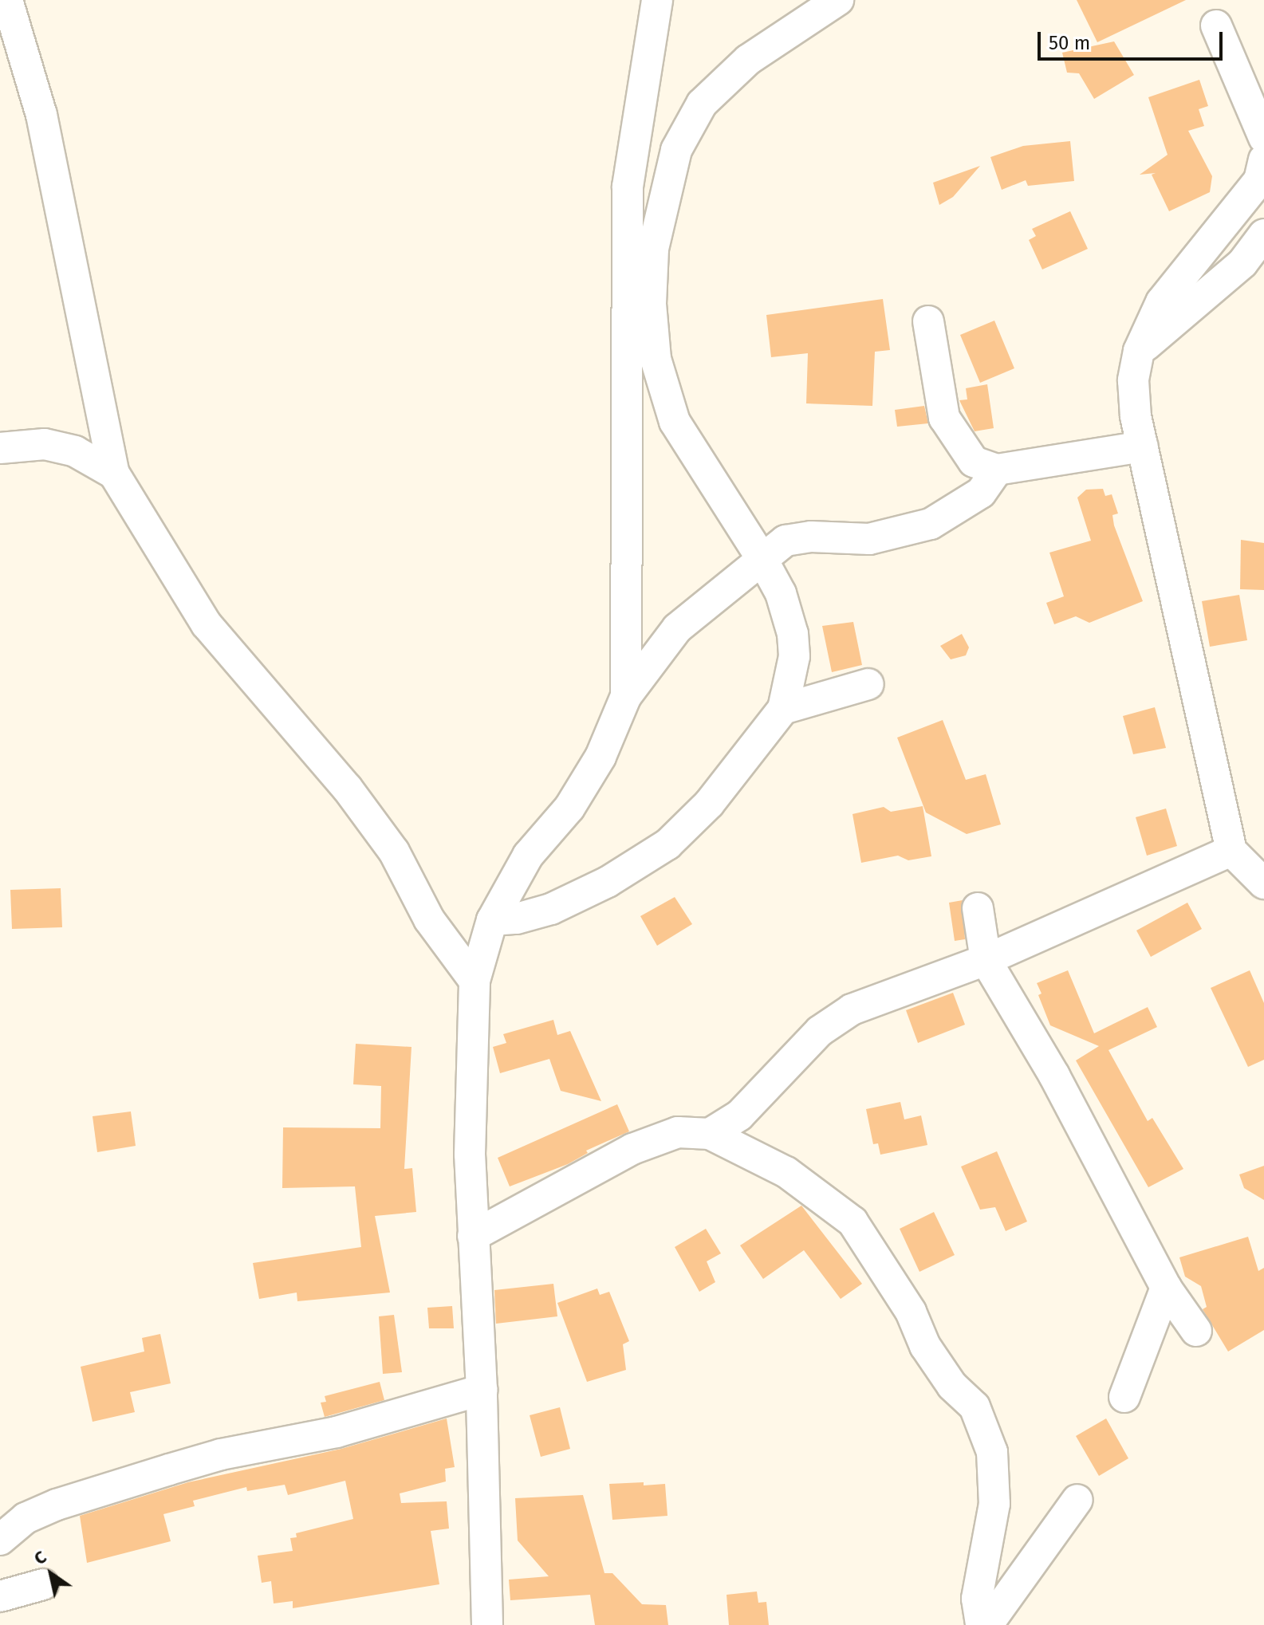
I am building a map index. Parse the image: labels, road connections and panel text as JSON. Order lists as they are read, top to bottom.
{
  "scale_bar": "50 m",
  "north": "top left"
}
